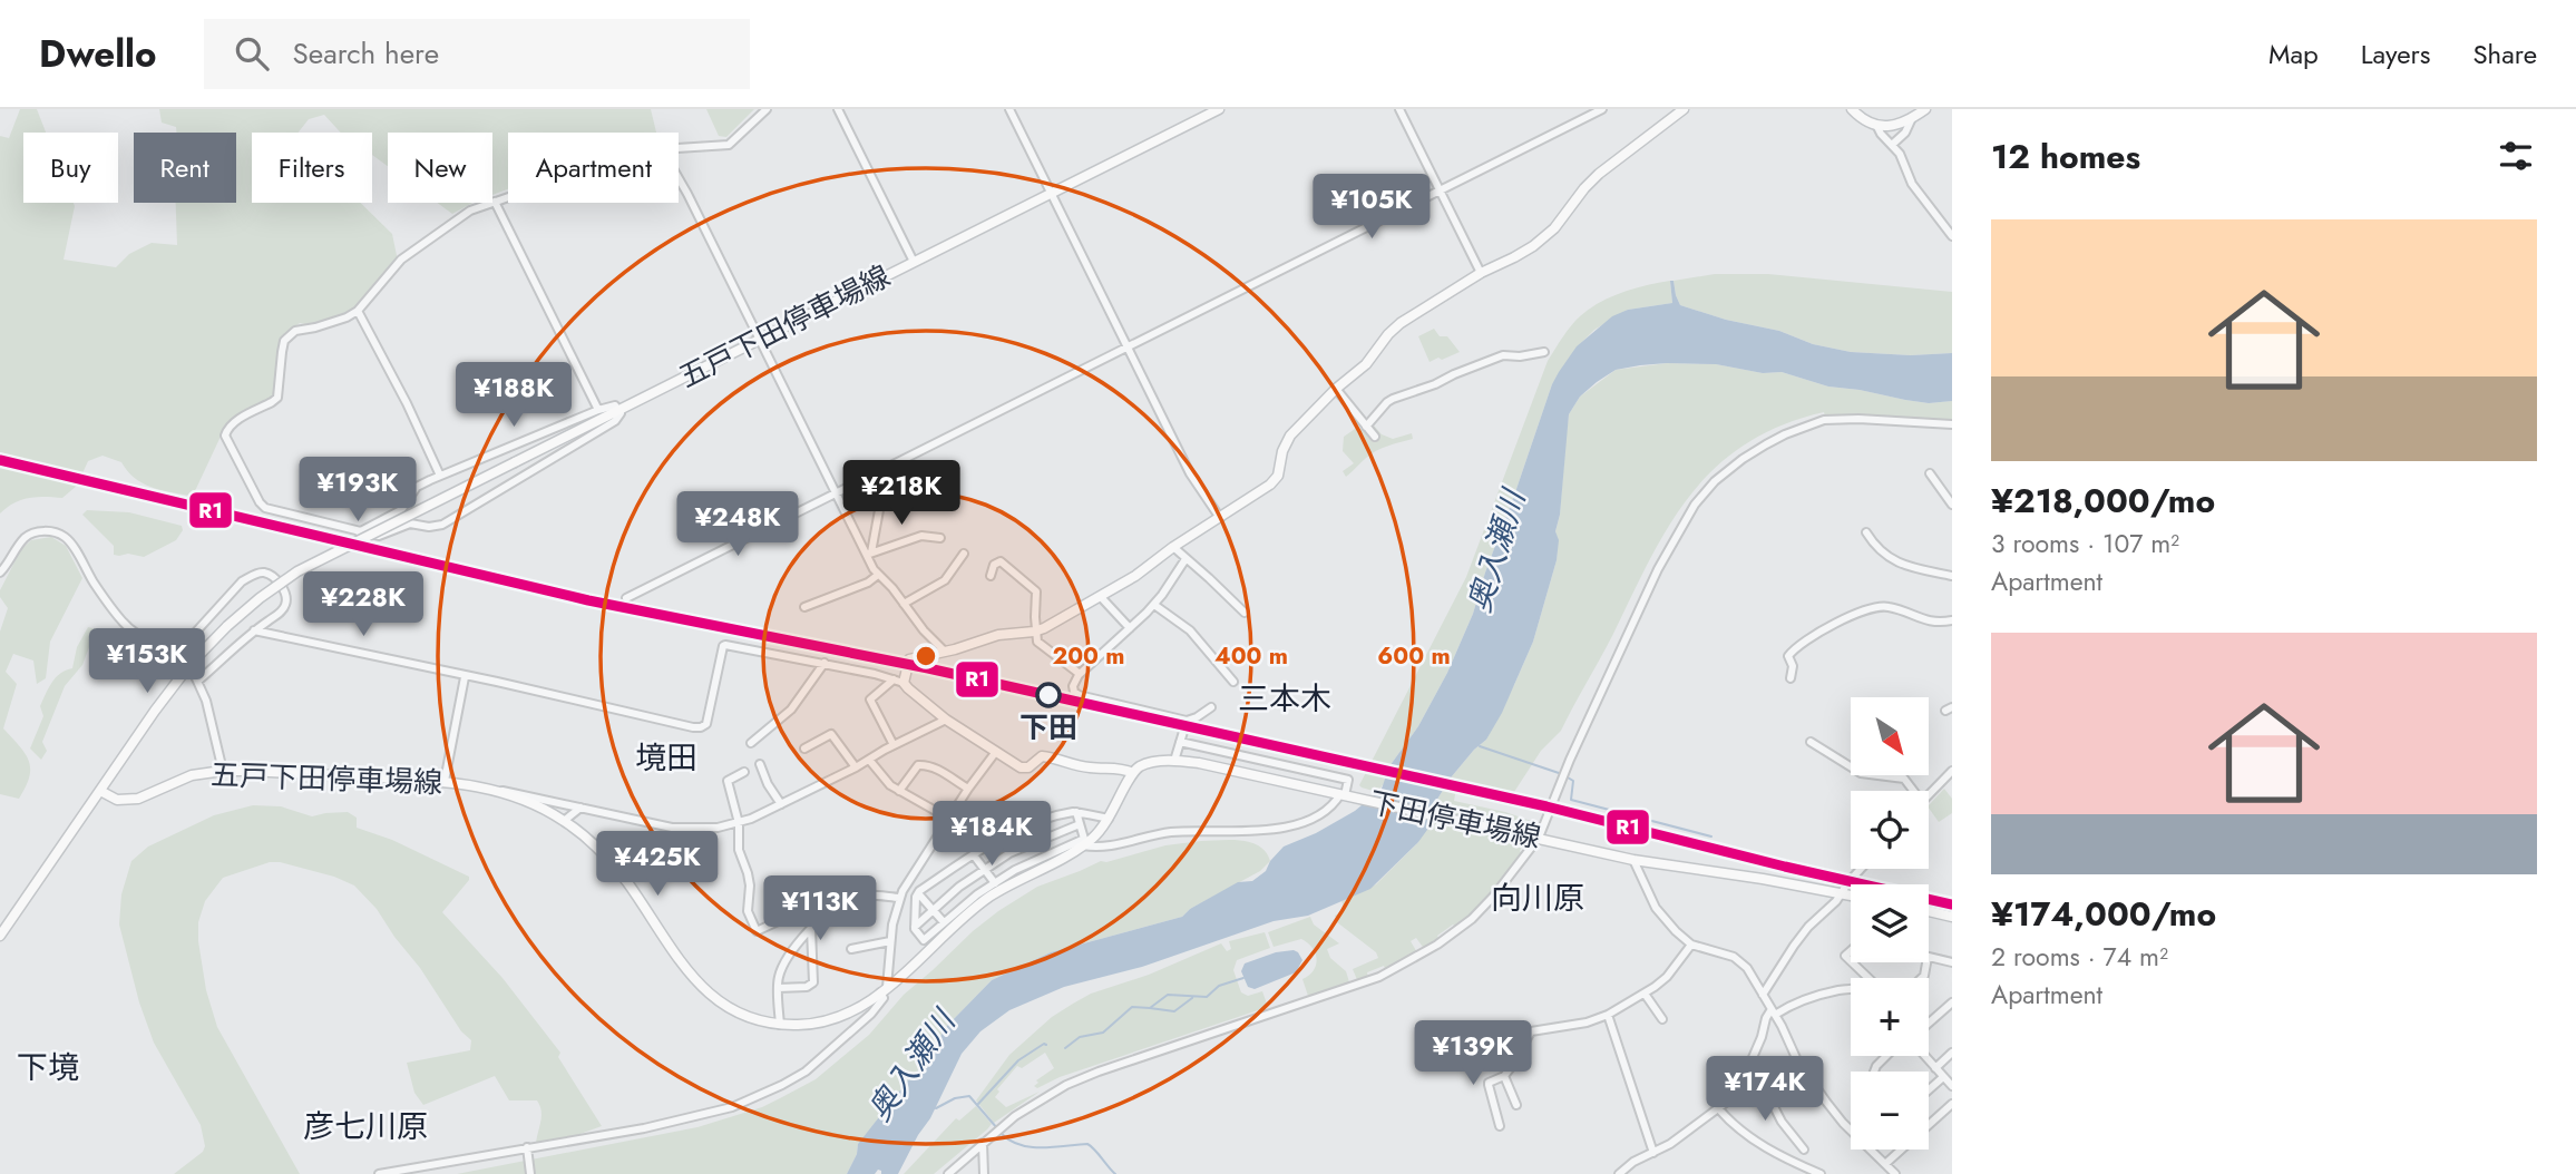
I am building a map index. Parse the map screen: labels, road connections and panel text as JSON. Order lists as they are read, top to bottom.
{
  "streets": {
    "main road": ["五戸下田停車場線", "下田停車場線"]
  },
  "crossings": [
    ["五戸下田停車場線", "下田停車場線"]
  ],
  "districts": [
    "三本木",
    "境田",
    "向川原",
    "下境",
    "彦七川原"
  ],
  "water": ["奥入瀬川"],
  "places": ["下田"],
  "lines": ["transit line R1"],
  "north": "bottom right",
  "page": {
    "header": "Dwello",
    "search": "Search here",
    "nav": ["Map", "Layers", "Share"],
    "heading": "12 homes",
    "chip": [
      "Buy",
      "Rent",
      "Filters",
      "New",
      "Apartment"
    ],
    "price": [
      "¥105K",
      "¥188K",
      "¥193K",
      "¥218K",
      "¥248K",
      "¥228K",
      "¥153K",
      "¥184K",
      "¥425K",
      "¥113K",
      "¥139K",
      "¥174K"
    ],
    "list": [
      {
        "name": "¥218,000/mo",
        "note": "3 rooms · 107 m² · Apartment"
      },
      {
        "name": "¥174,000/mo",
        "note": "2 rooms · 74 m² · Apartment"
      }
    ],
    "map_buttons": ["+", "−"]
  },
  "rings": ["200 m", "400 m", "600 m"]
}
